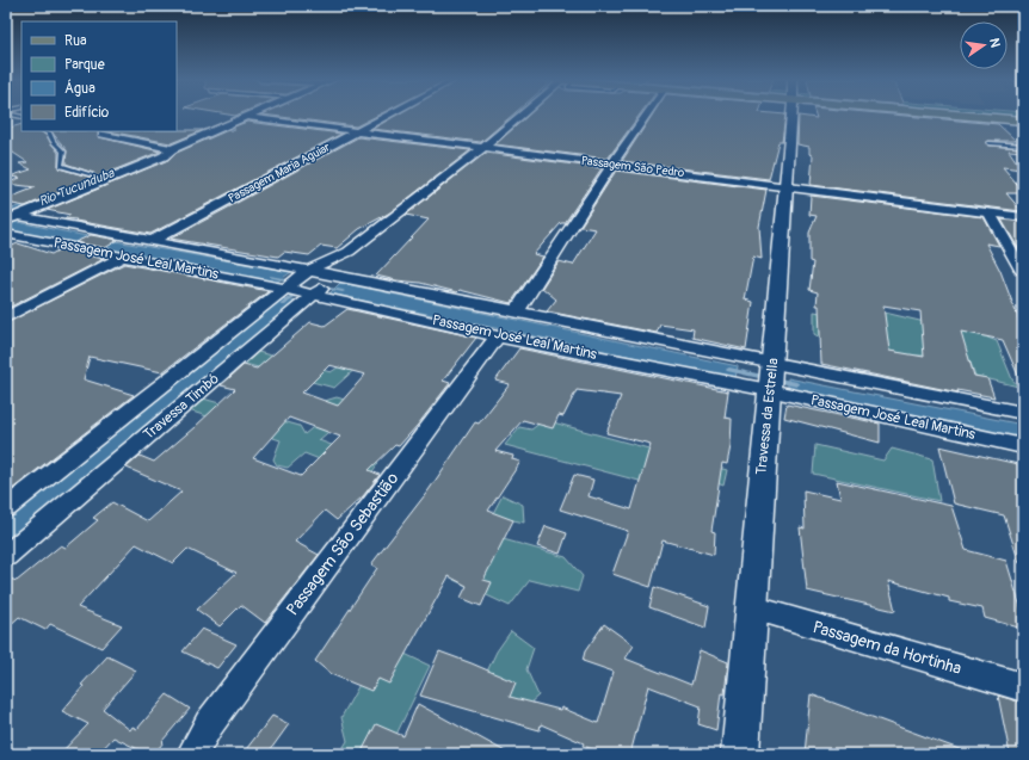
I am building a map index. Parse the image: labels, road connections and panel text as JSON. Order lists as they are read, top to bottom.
{
  "streets": {
    "street": [
      "Passagem São Pedro",
      "Passagem Maria Aguiar",
      "Passagem José Leal Martins",
      "Travessa Timbó",
      "Travessa da Estrella",
      "Passagem São Sebastião",
      "Passagem da Hortinha"
    ]
  },
  "crossings": [
    ["Passagem São Pedro", "Passagem Maria Aguiar"],
    ["Passagem São Pedro", "Travessa Timbó"],
    ["Passagem São Pedro", "Travessa da Estrella"],
    ["Passagem Maria Aguiar", "Passagem José Leal Martins"],
    ["Passagem José Leal Martins", "Travessa Timbó"],
    ["Passagem José Leal Martins", "Travessa da Estrella"],
    ["Passagem José Leal Martins", "Passagem São Sebastião"],
    ["Travessa da Estrella", "Passagem da Hortinha"]
  ],
  "water": ["Rio Tucunduba"],
  "legend": [
    "Rua",
    "Parque",
    "Água",
    "Edifício"
  ],
  "north": "right"
}
